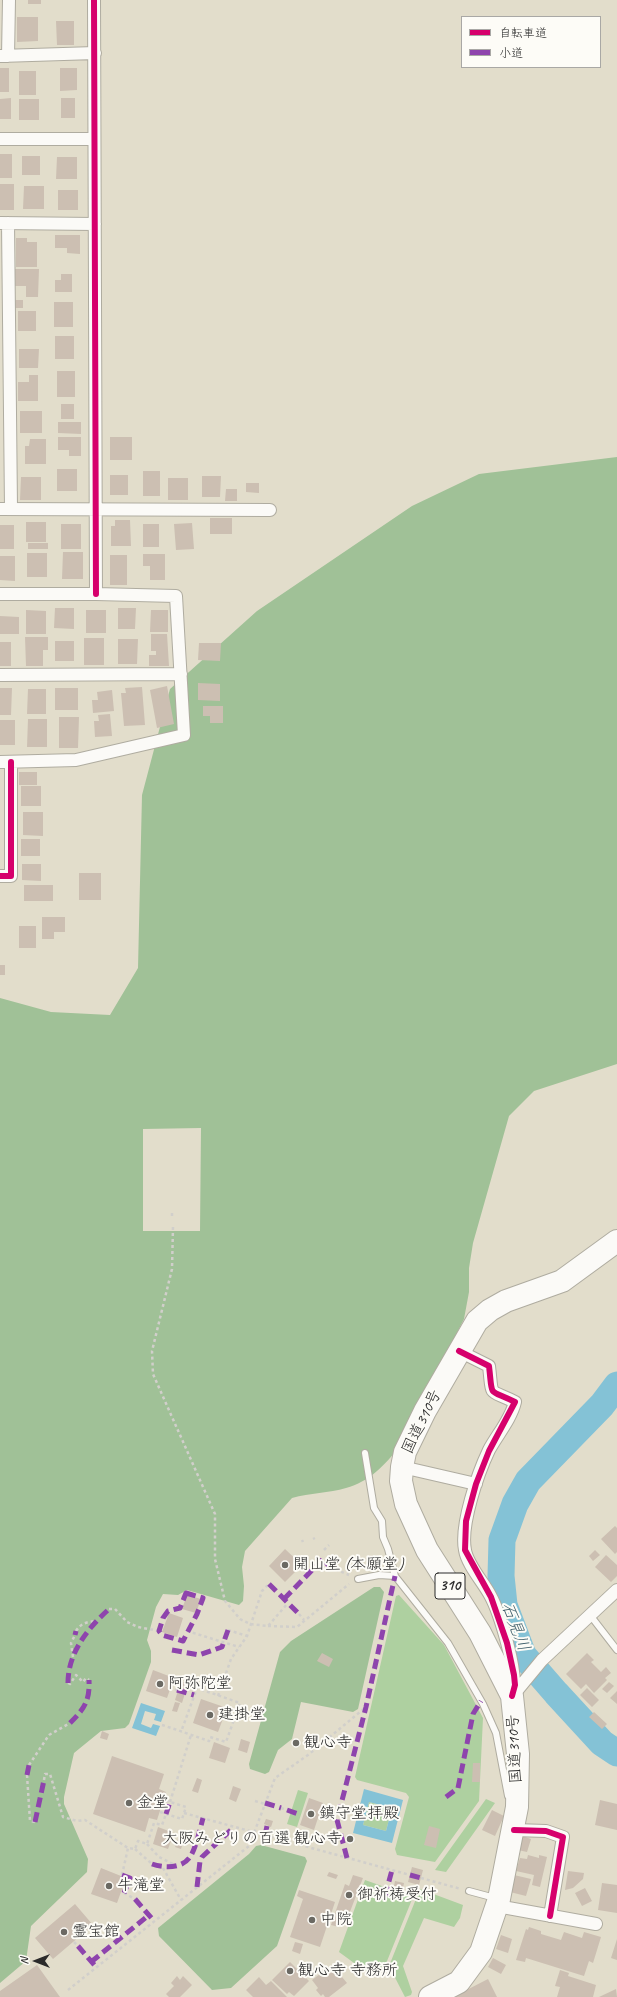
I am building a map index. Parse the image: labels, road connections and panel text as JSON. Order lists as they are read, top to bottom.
{
  "streets": {
    "highway": ["国道310号", "310"]
  },
  "water": ["石見川"],
  "places": [
    "開山堂 (本願堂)",
    "阿弥陀堂",
    "建掛堂",
    "観心寺",
    "金堂",
    "鎮守堂拝殿",
    "大阪みどりの百選 観心寺",
    "牛滝堂",
    "御祈祷受付",
    "中院",
    "霊宝館",
    "観心寺 寺務所"
  ],
  "legend": ["自転車道", "小道"],
  "north": "left"
}
